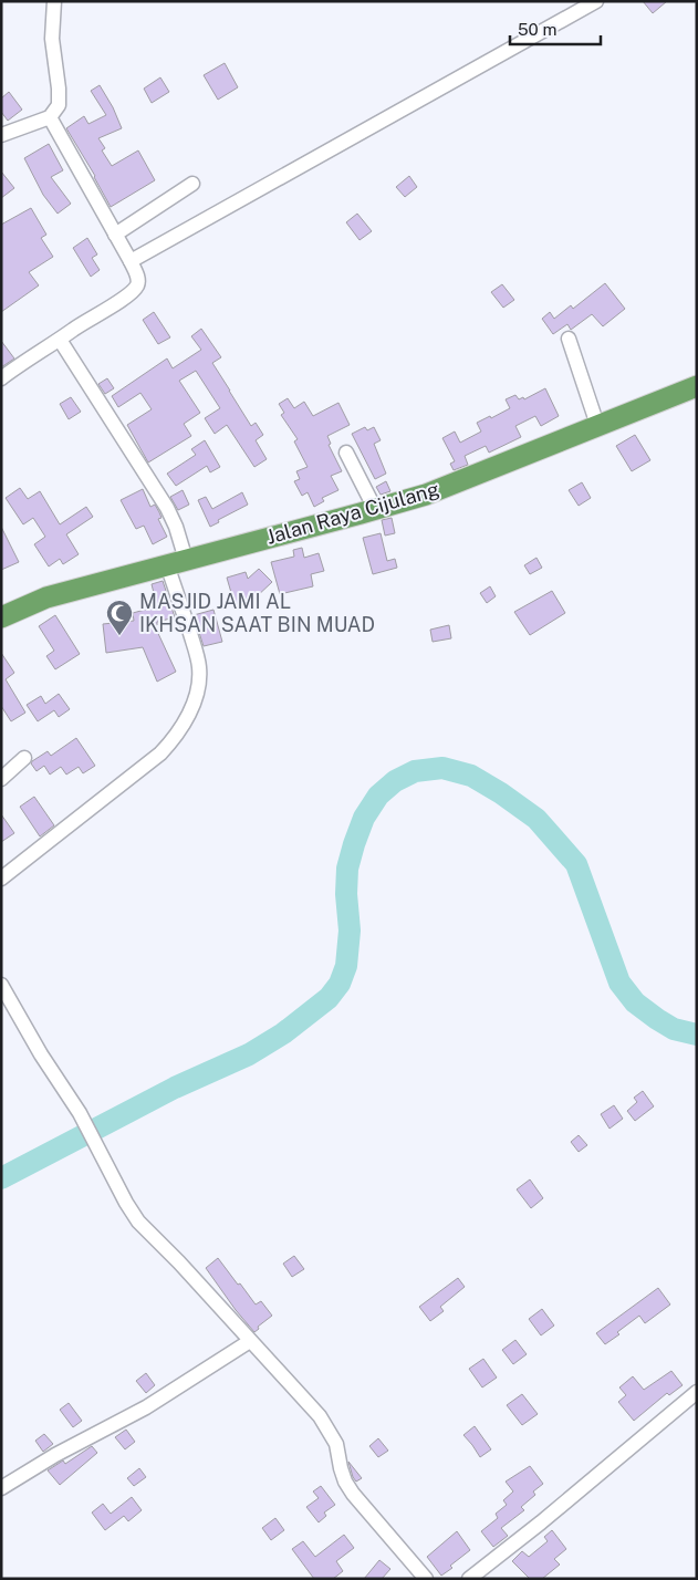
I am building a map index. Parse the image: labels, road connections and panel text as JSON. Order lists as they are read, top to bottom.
{
  "streets": {
    "highway": ["Jalan Raya Cijulang"]
  },
  "places": {
    "mosque": ["MASJID JAMI AL IKHSAN SAAT BIN MUAD"]
  },
  "scale_bar": "50 m"
}
